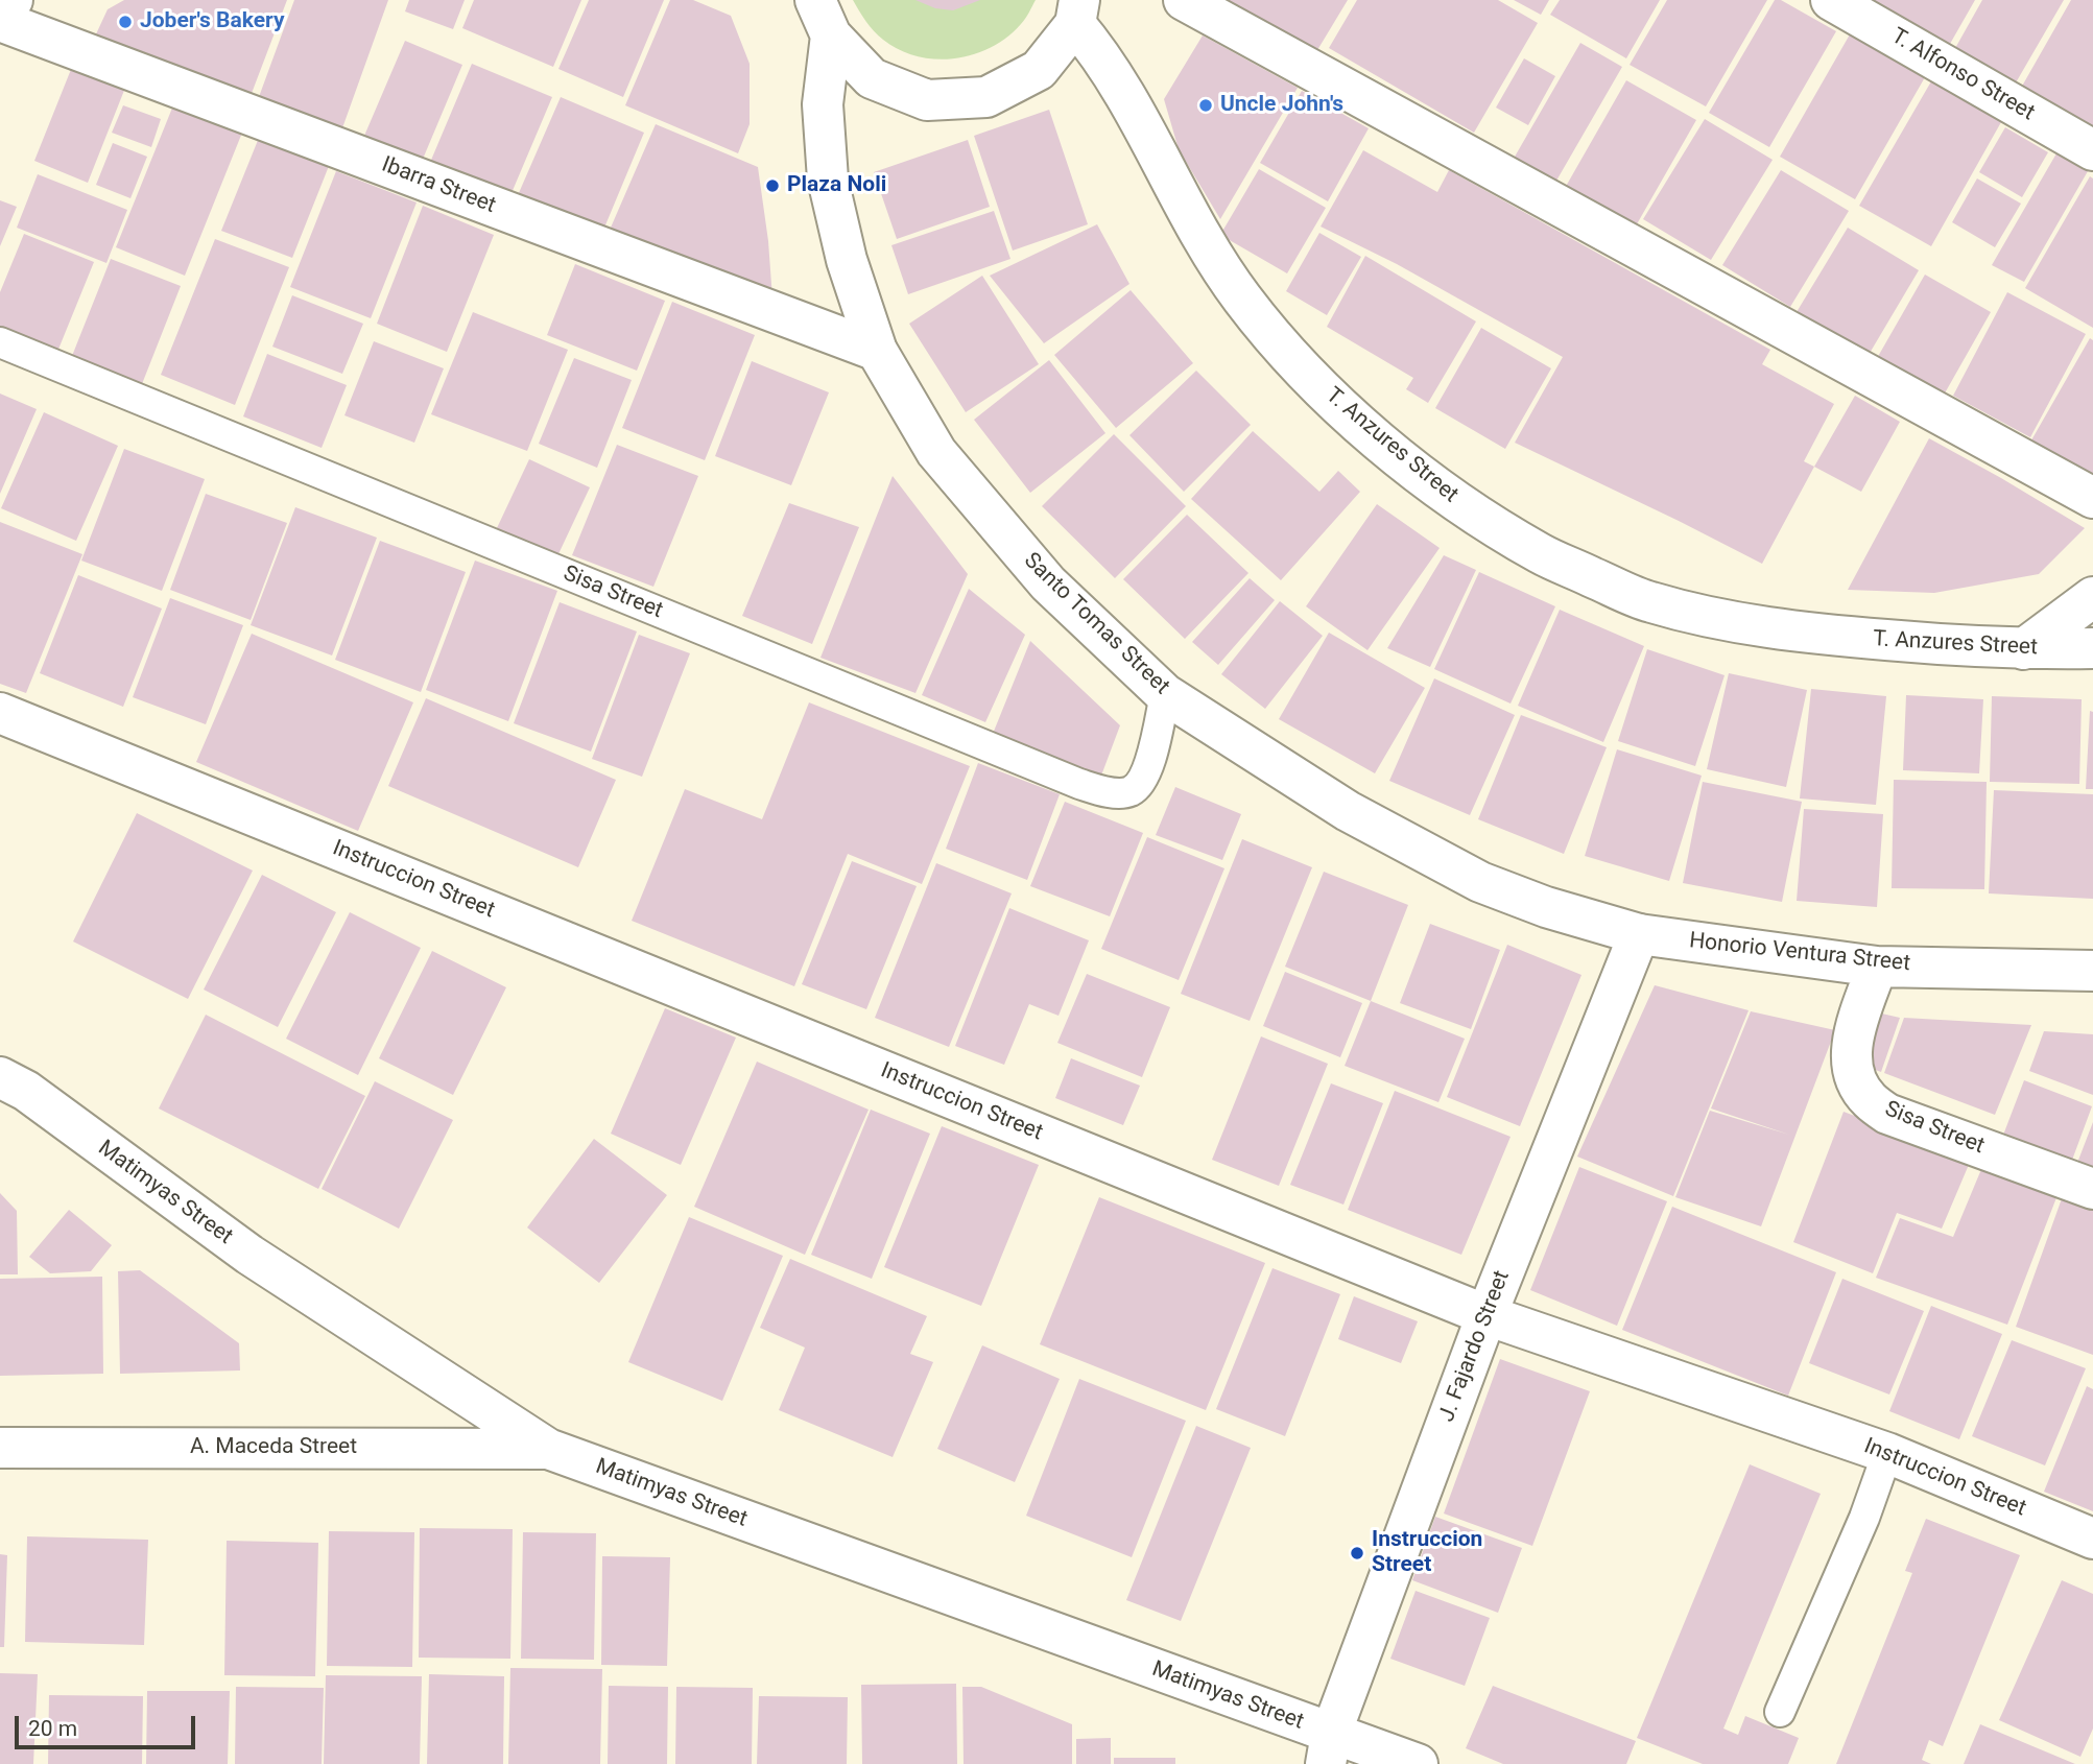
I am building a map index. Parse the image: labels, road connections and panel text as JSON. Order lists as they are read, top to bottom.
{
  "streets": {
    "street": [
      "T. Alfonso Street",
      "Ibarra Street",
      "T. Anzures Street",
      "Sisa Street",
      "Santo Tomas Street",
      "Instruccion Street",
      "Honorio Ventura Street",
      "Matimyas Street",
      "J. Fajardo Street",
      "A. Maceda Street"
    ]
  },
  "crossings": [
    ["Ibarra Street", "Santo Tomas Street"],
    ["Sisa Street", "Santo Tomas Street"],
    ["Sisa Street", "Honorio Ventura Street"],
    ["Santo Tomas Street", "Honorio Ventura Street"],
    ["Santo Tomas Street", "J. Fajardo Street"],
    ["Instruccion Street", "J. Fajardo Street"],
    ["Honorio Ventura Street", "J. Fajardo Street"],
    ["Matimyas Street", "J. Fajardo Street"],
    ["Matimyas Street", "A. Maceda Street"]
  ],
  "places": [
    "Jober's Bakery",
    "Uncle John's",
    "Plaza Noli",
    "Instruccion Street"
  ],
  "scale_bar": "20 m"
}
